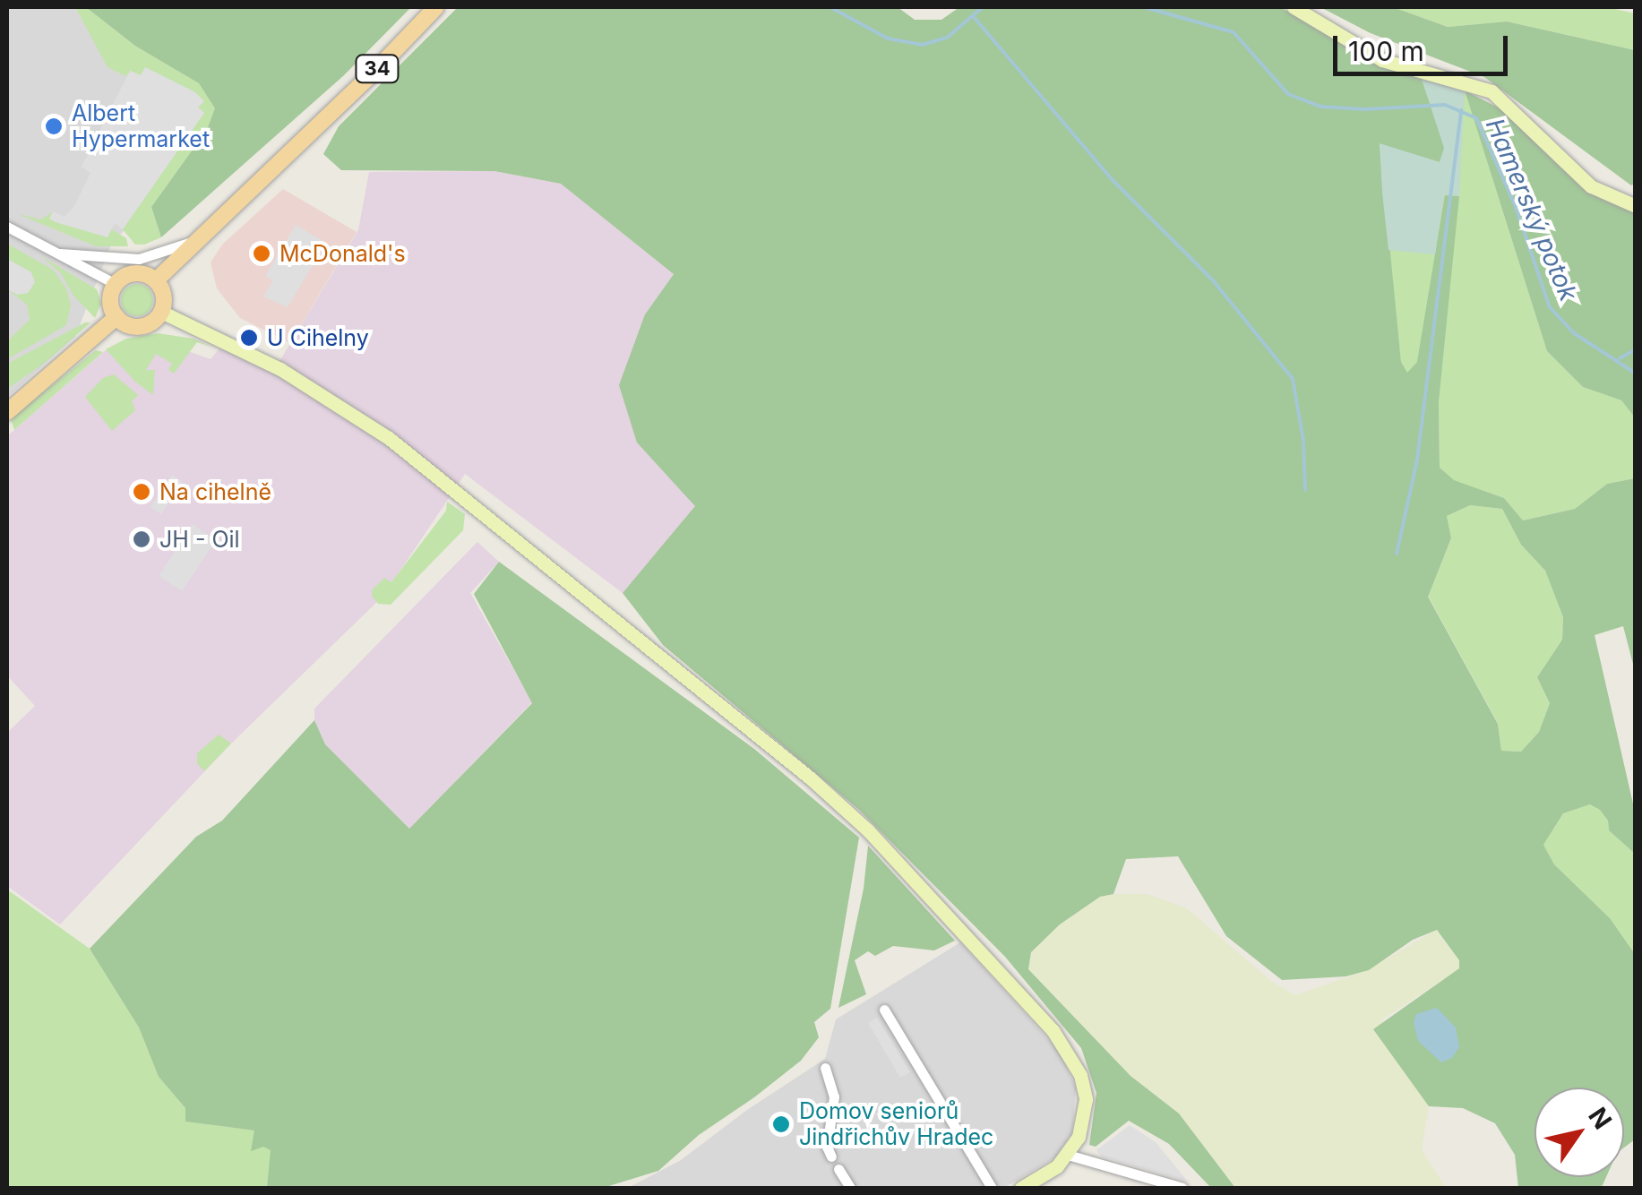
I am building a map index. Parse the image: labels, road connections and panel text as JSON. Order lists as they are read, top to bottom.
{
  "streets": {
    "main road": ["34"]
  },
  "water": ["Hamerský potok"],
  "places": [
    "Albert Hypermarket",
    "McDonald's",
    "U Cihelny",
    "Na cihelně",
    "JH - Oil",
    "Domov seniorů Jindřichův Hradec"
  ],
  "scale_bar": "100 m",
  "north": "top right"
}
